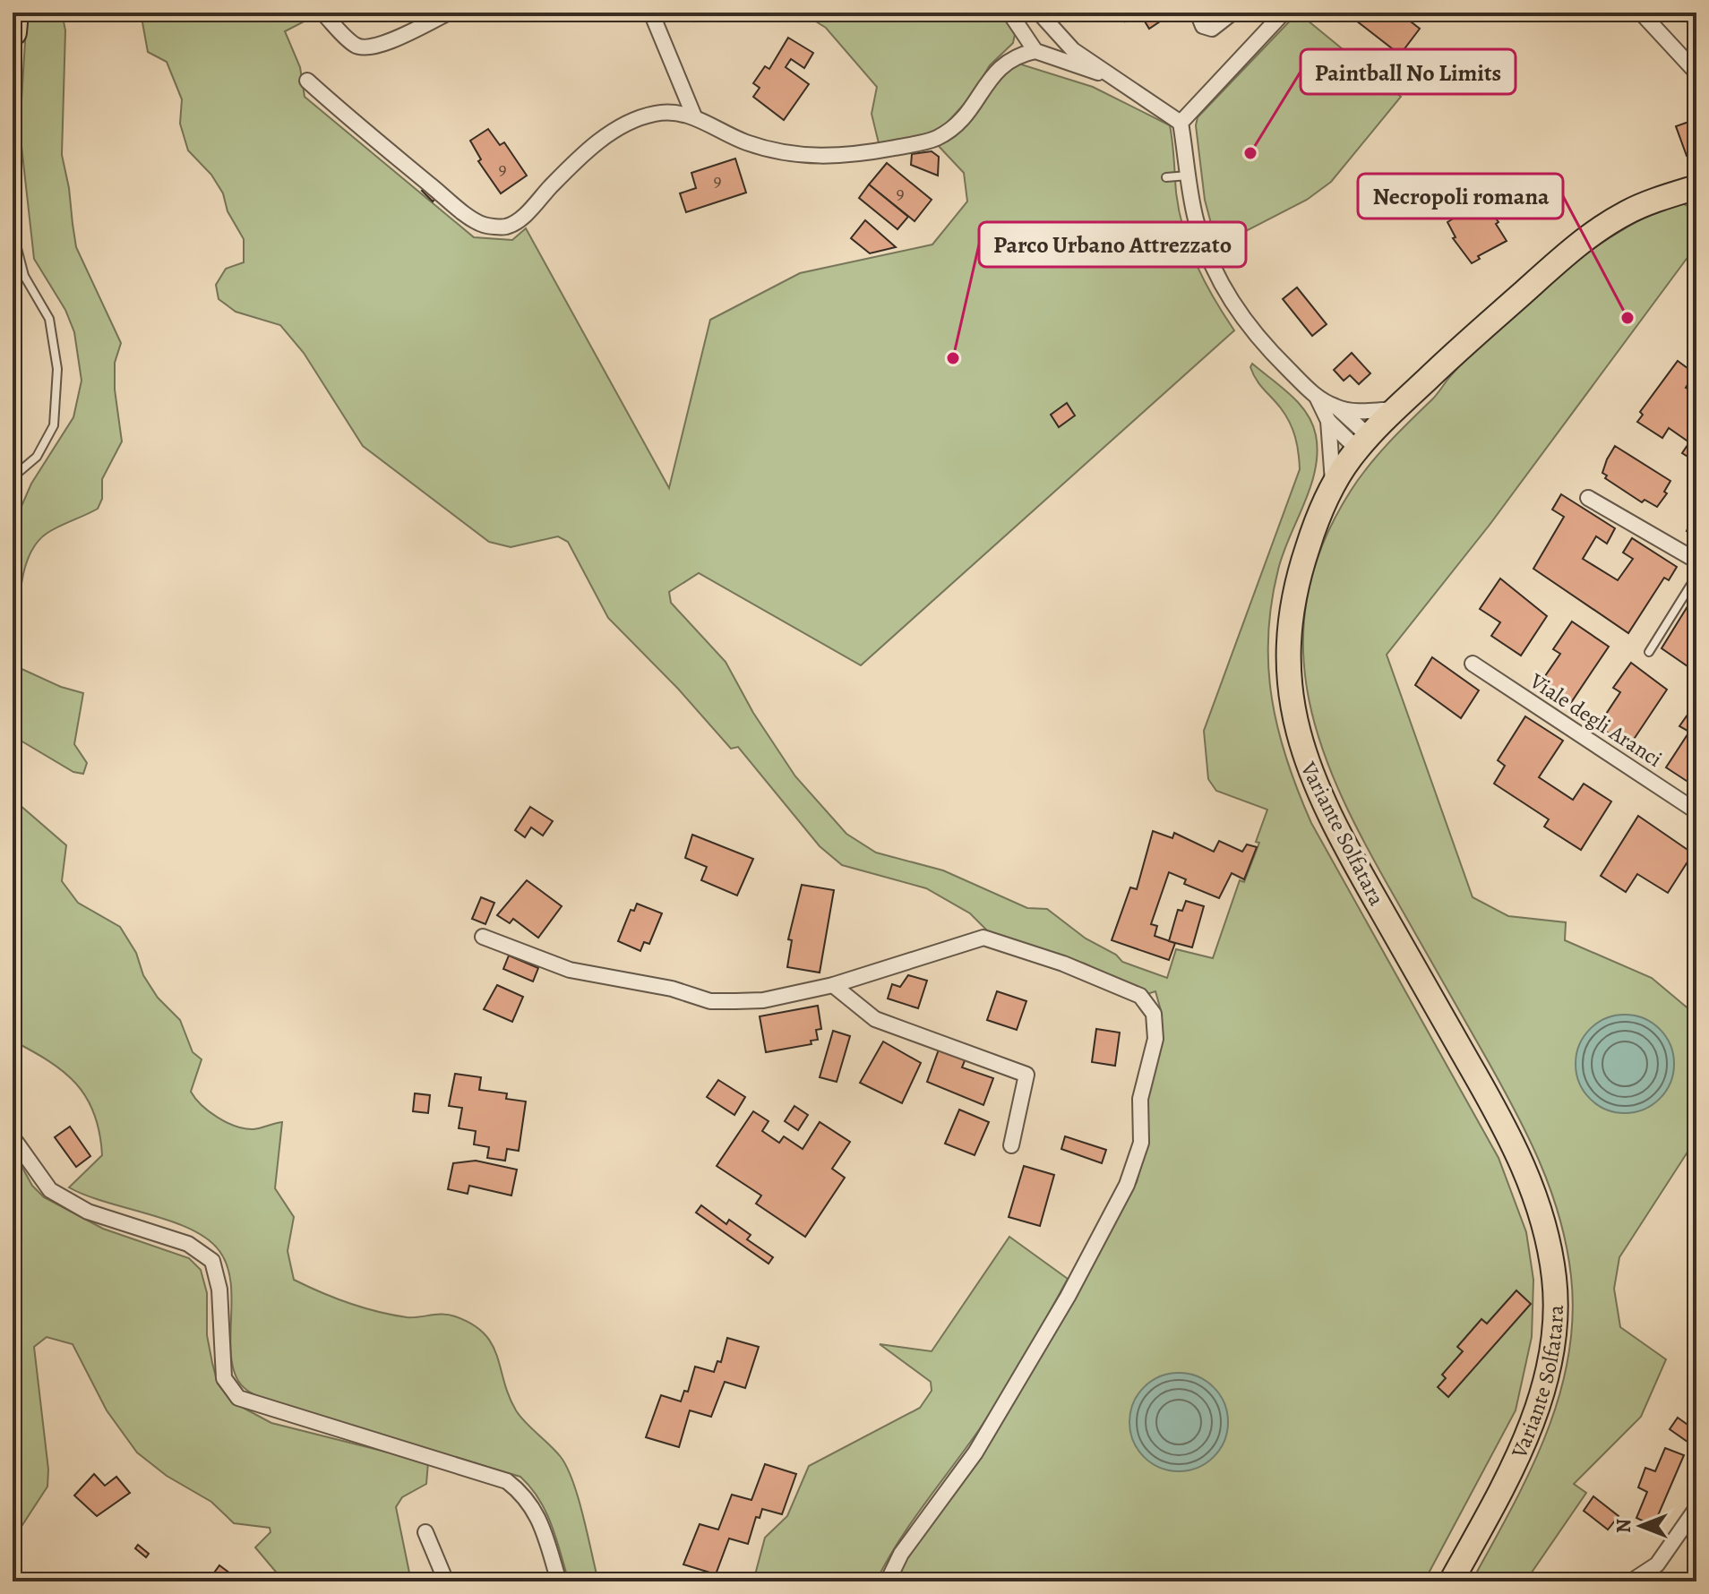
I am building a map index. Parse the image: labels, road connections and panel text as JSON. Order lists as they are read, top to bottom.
{
  "streets": {
    "main road": ["Variante Solfatara"],
    "street": ["Viale degli Aranci"]
  },
  "places": ["Paintball No Limits", "Necropoli romana", "Parco Urbano Attrezzato"],
  "house_numbers": ["9", "9", "9"],
  "north": "left"
}
